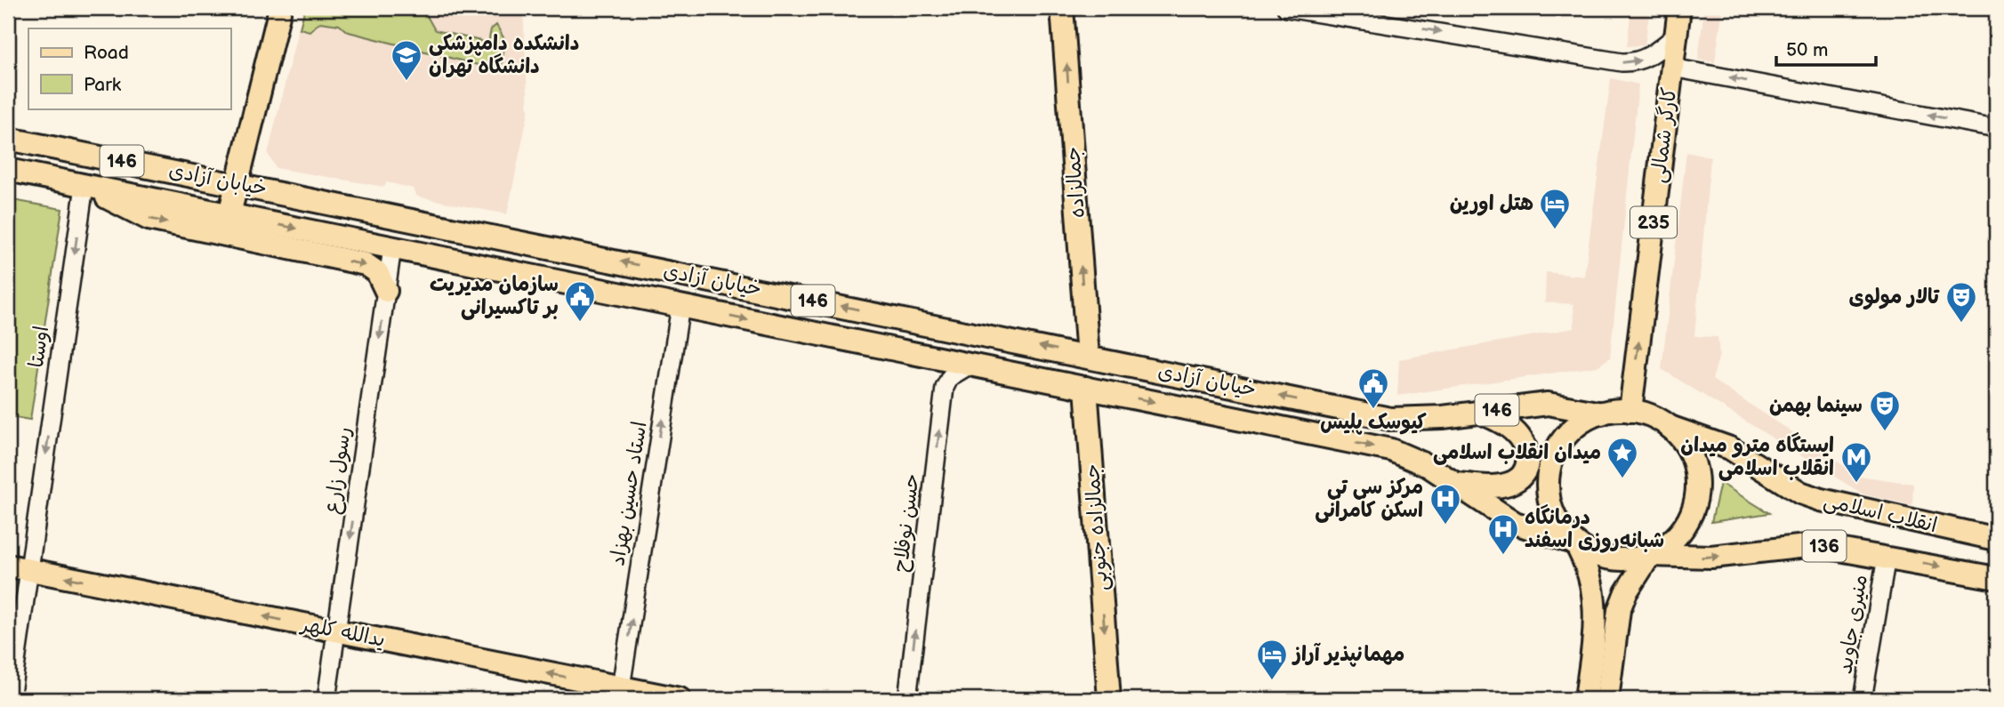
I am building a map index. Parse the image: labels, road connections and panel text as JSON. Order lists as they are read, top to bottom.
{
  "streets": {
    "main road": [
      "کارگر شمالی",
      "146",
      "خیابان آزادی",
      "جمالزاده",
      "235",
      "انقلاب اسلامی",
      "جمالزاده جنوبی",
      "136",
      "یدالله کلهر"
    ],
    "street": [
      "اوستا",
      "رسول زارع",
      "استاد حسین بهزاد",
      "حسن نوفلاح",
      "منیری جاوید"
    ]
  },
  "crossings": [
    ["کارگر شمالی", "خیابان آزادی"],
    ["کارگر شمالی", "انقلاب اسلامی"],
    ["خیابان آزادی", "جمالزاده"],
    ["خیابان آزادی", "اوستا"],
    ["خیابان آزادی", "رسول زارع"],
    ["خیابان آزادی", "استاد حسین بهزاد"],
    ["خیابان آزادی", "انقلاب اسلامی"],
    ["خیابان آزادی", "حسن نوفلاح"],
    ["خیابان آزادی", "جمالزاده جنوبی"],
    ["اوستا", "یدالله کلهر"],
    ["رسول زارع", "یدالله کلهر"],
    ["استاد حسین بهزاد", "یدالله کلهر"],
    ["انقلاب اسلامی", "منیری جاوید"]
  ],
  "one_way": [
    "کارگر شمالی",
    "جمالزاده",
    "اوستا",
    "رسول زارع",
    "استاد حسین بهزاد",
    "حسن نوفلاح",
    "جمالزاده جنوبی",
    "یدالله کلهر"
  ],
  "places": {
    "school or university": ["دانشکده دامپزشکی دانشگاه تهران"],
    "hotel": ["هتل اورین", "مهمانپذیر آراز"],
    "public building": ["سازمان مدیریت بر تاکسیرانی", "کیوسک پلیس"],
    "theatre": ["تالار مولوی", "سینما بهمن"],
    "place": ["میدان انقلاب اسلامی"],
    "metro station": ["ایستگاه مترو میدان انقلاب اسلامی"],
    "hospital": ["مرکز سی تی اسکن کامرانی", "درمانگاه شبانه‌روزی اسفند"]
  },
  "legend": ["Road", "Park"],
  "scale_bar": "50 m"
}
